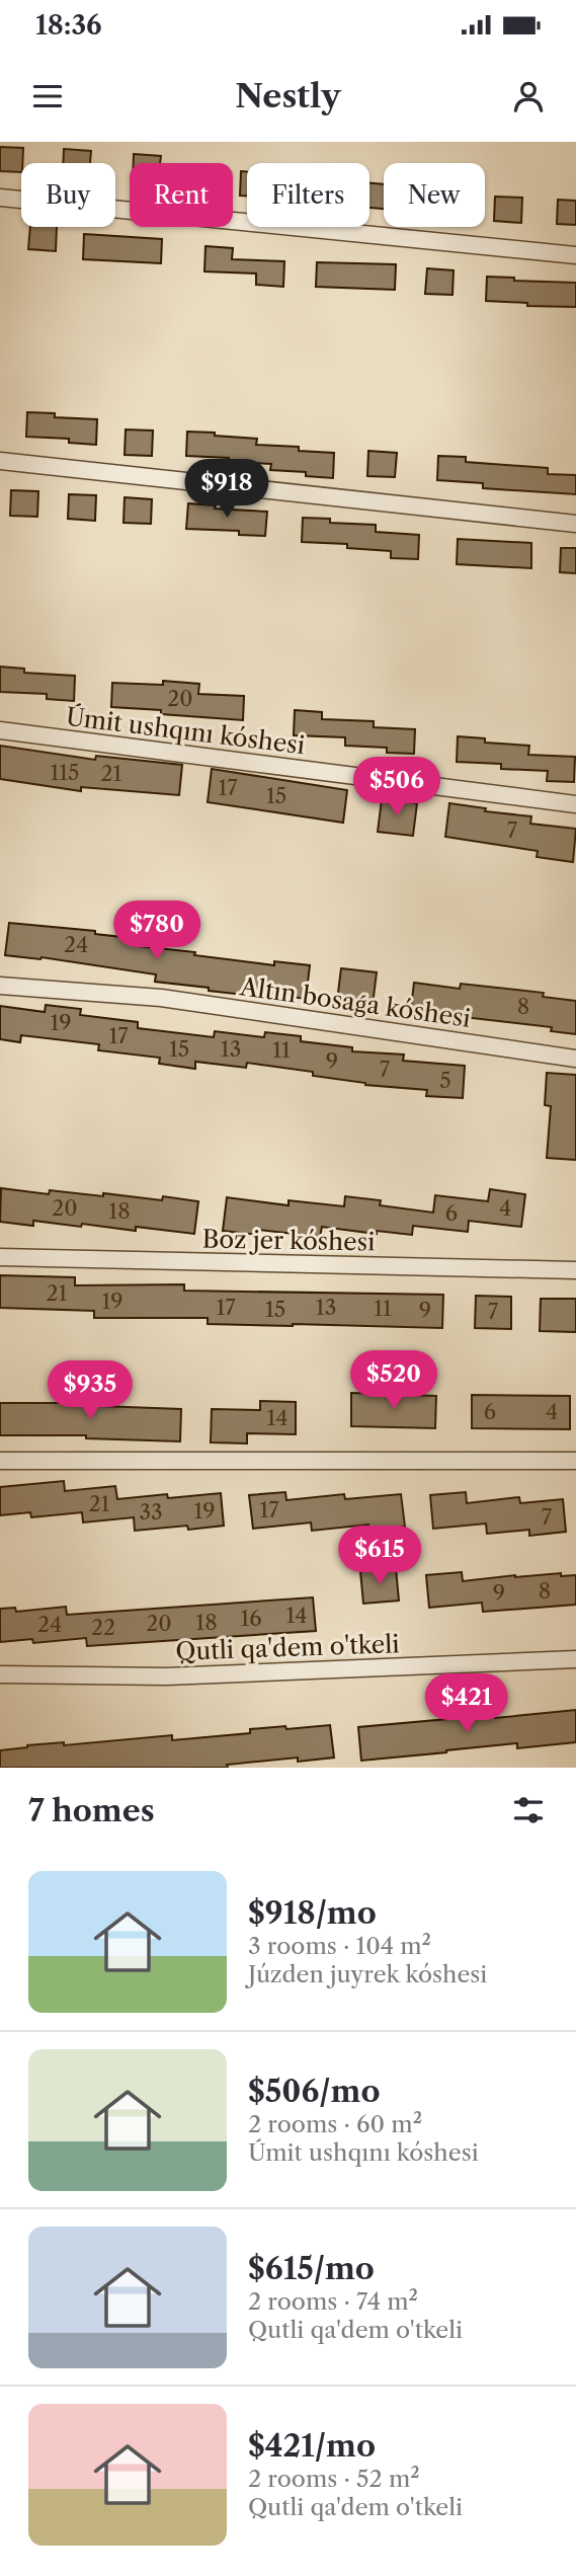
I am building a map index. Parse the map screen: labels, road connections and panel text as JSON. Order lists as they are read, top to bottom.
{
  "streets": {
    "street": [
      "Úmit ushqını kóshesi",
      "Altın bosaǵa kóshesi",
      "Boz jer kóshesi",
      "Qutli qa'dem o'tkeli"
    ]
  },
  "house_numbers": [
    "20",
    "115",
    "21",
    "17",
    "15",
    "7",
    "24",
    "8",
    "19",
    "17",
    "15",
    "13",
    "11",
    "9",
    "7",
    "5",
    "20",
    "4",
    "18",
    "6",
    "21",
    "19",
    "17",
    "13",
    "11",
    "15",
    "9",
    "7",
    "6",
    "4",
    "14",
    "21",
    "17",
    "19",
    "33",
    "7",
    "8",
    "9",
    "14",
    "16",
    "18",
    "20",
    "24",
    "22"
  ],
  "page": {
    "status": "18:36",
    "header": "Nestly",
    "chip": [
      "Buy",
      "Rent",
      "Filters",
      "New"
    ],
    "price": [
      "$918",
      "$506",
      "$780",
      "$520",
      "$935",
      "$615",
      "$421"
    ],
    "heading": "7 homes",
    "list": [
      {
        "name": "$918/mo",
        "note": "3 rooms · 104 m² · Júzden juyrek kóshesi"
      },
      {
        "name": "$506/mo",
        "note": "2 rooms · 60 m² · Úmit ushqını kóshesi"
      },
      {
        "name": "$615/mo",
        "note": "2 rooms · 74 m² · Qutli qa'dem o'tkeli"
      },
      {
        "name": "$421/mo",
        "note": "2 rooms · 52 m² · Qutli qa'dem o'tkeli"
      }
    ]
  }
}
